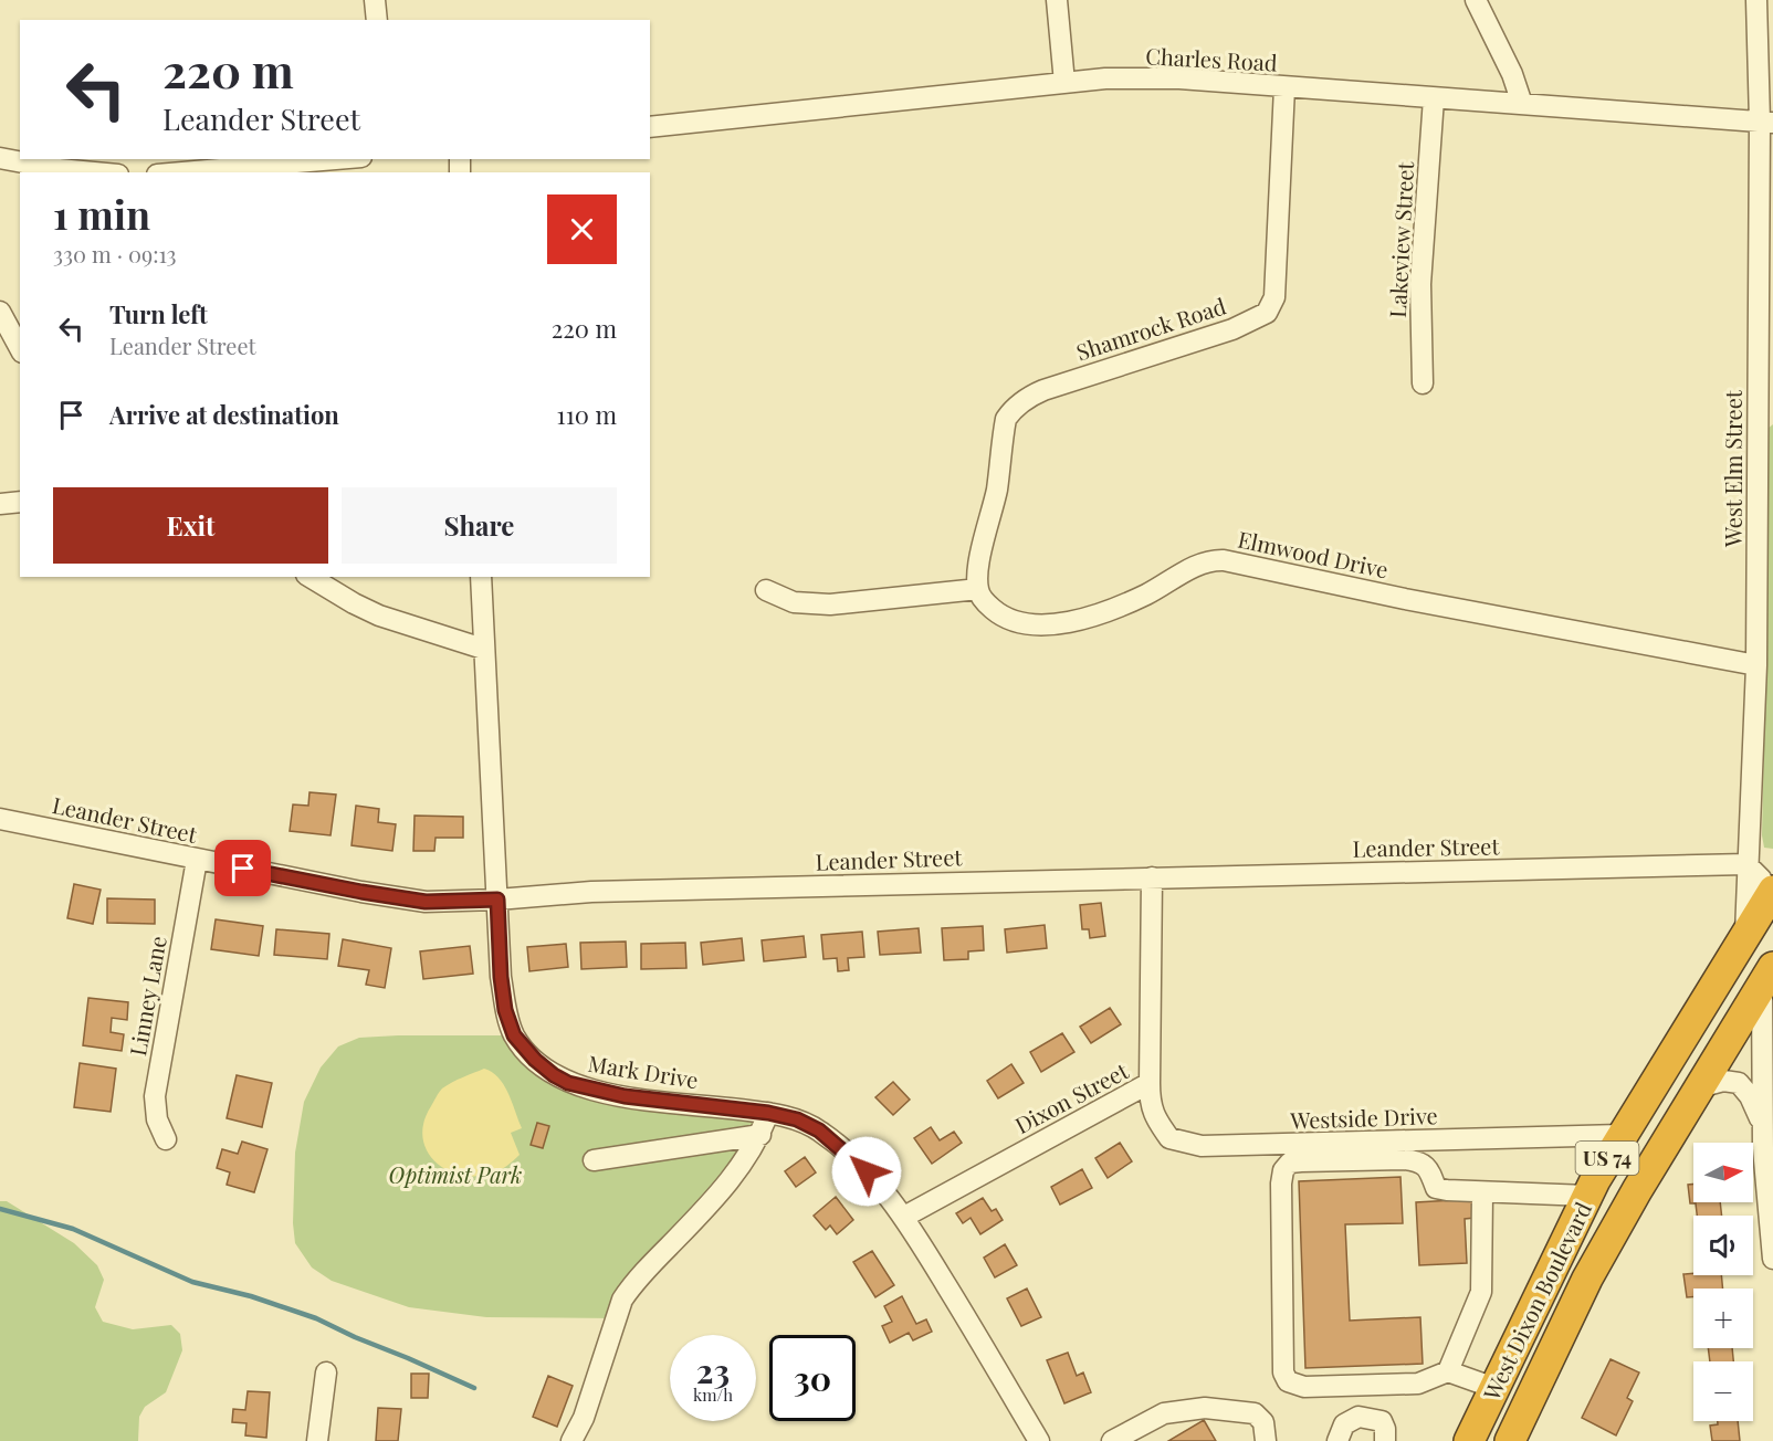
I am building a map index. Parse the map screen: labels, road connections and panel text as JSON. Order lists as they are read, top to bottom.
{
  "streets": {
    "highway": ["US 74", "West Dixon Boulevard"],
    "street": [
      "Charles Road",
      "Lakeview Street",
      "Shamrock Road",
      "West Elm Street",
      "Elmwood Drive",
      "Leander Street",
      "Linney Lane",
      "Mark Drive",
      "Dixon Street",
      "Westside Drive"
    ]
  },
  "crossings": [
    ["Charles Road", "Lakeview Street"],
    ["Charles Road", "Shamrock Road"],
    ["Charles Road", "West Elm Street"],
    ["Shamrock Road", "Elmwood Drive"],
    ["West Elm Street", "Elmwood Drive"],
    ["West Elm Street", "Leander Street"],
    ["West Elm Street", "West Dixon Boulevard"],
    ["Leander Street", "Linney Lane"],
    ["Leander Street", "Mark Drive"],
    ["Leander Street", "Dixon Street"],
    ["Mark Drive", "Dixon Street"],
    ["Dixon Street", "Westside Drive"],
    ["Westside Drive", "West Dixon Boulevard"]
  ],
  "parks": ["Optimist Park"],
  "north": "right",
  "page": {
    "turn": ["220 m", "Leander Street"],
    "heading": ["1 min", "330 m · 09:13"],
    "list": [
      {
        "name": "Turn left",
        "note": "Leander Street",
        "value": "220 m"
      },
      {
        "name": "Arrive at destination",
        "value": "110 m"
      }
    ],
    "buttons": ["Exit", "Share"],
    "map_buttons": ["+", "−"],
    "speed": "23 km/h",
    "limit": "30"
  }
}
